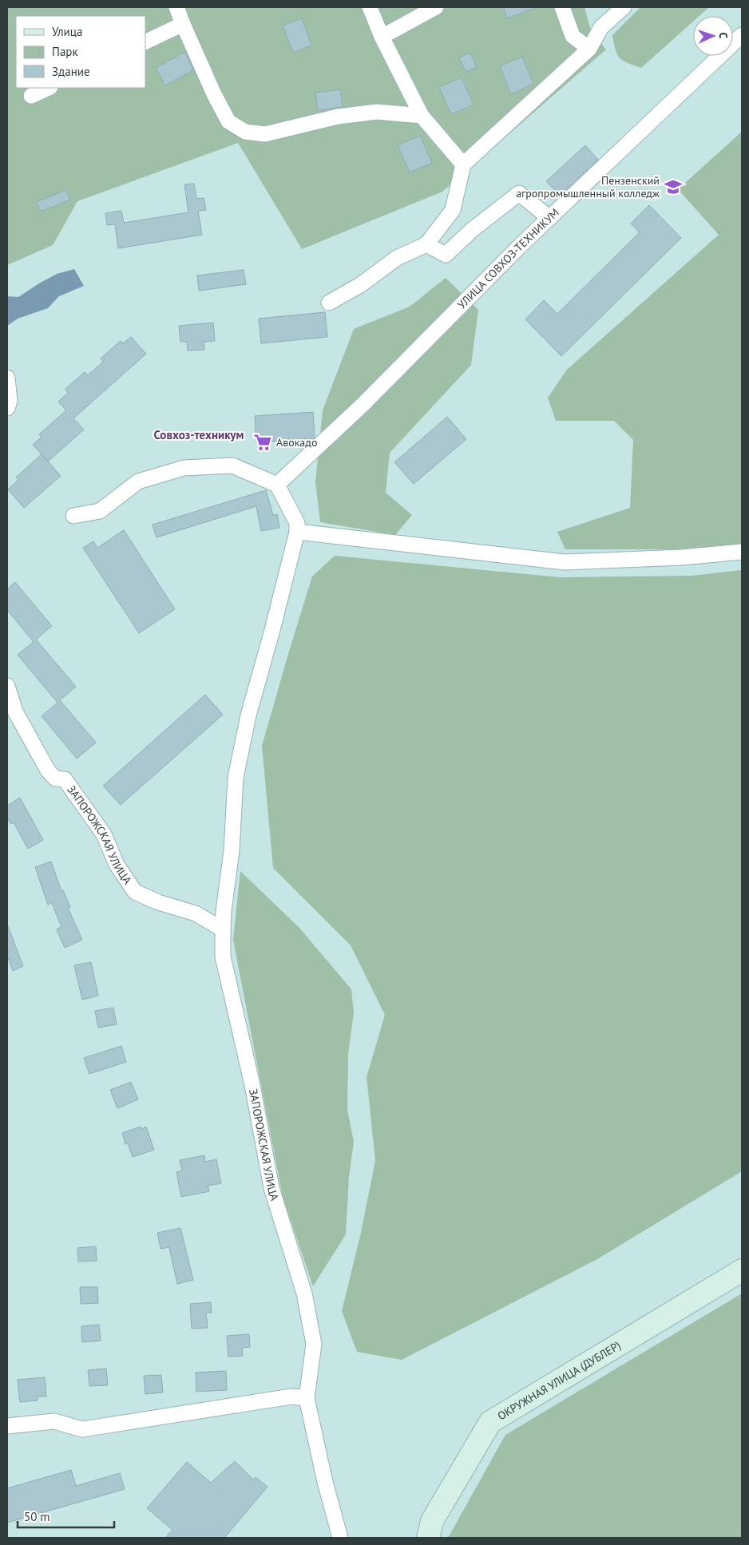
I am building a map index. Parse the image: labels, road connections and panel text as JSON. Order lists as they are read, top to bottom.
{
  "streets": {
    "street": ["УЛИЦА СОВХОЗ-ТЕХНИКУМ", "ЗАПОРОЖСКАЯ УЛИЦА", "ОКРУЖНАЯ УЛИЦА (ДУБЛЕР)"]
  },
  "districts": ["Совхоз-техникум"],
  "places": {
    "school or university": ["Пензенский агропромышленный колледж"],
    "supermarket": ["Авокадо"]
  },
  "legend": ["Улица", "Парк", "Здание"],
  "scale_bar": "50 m",
  "north": "right"
}
